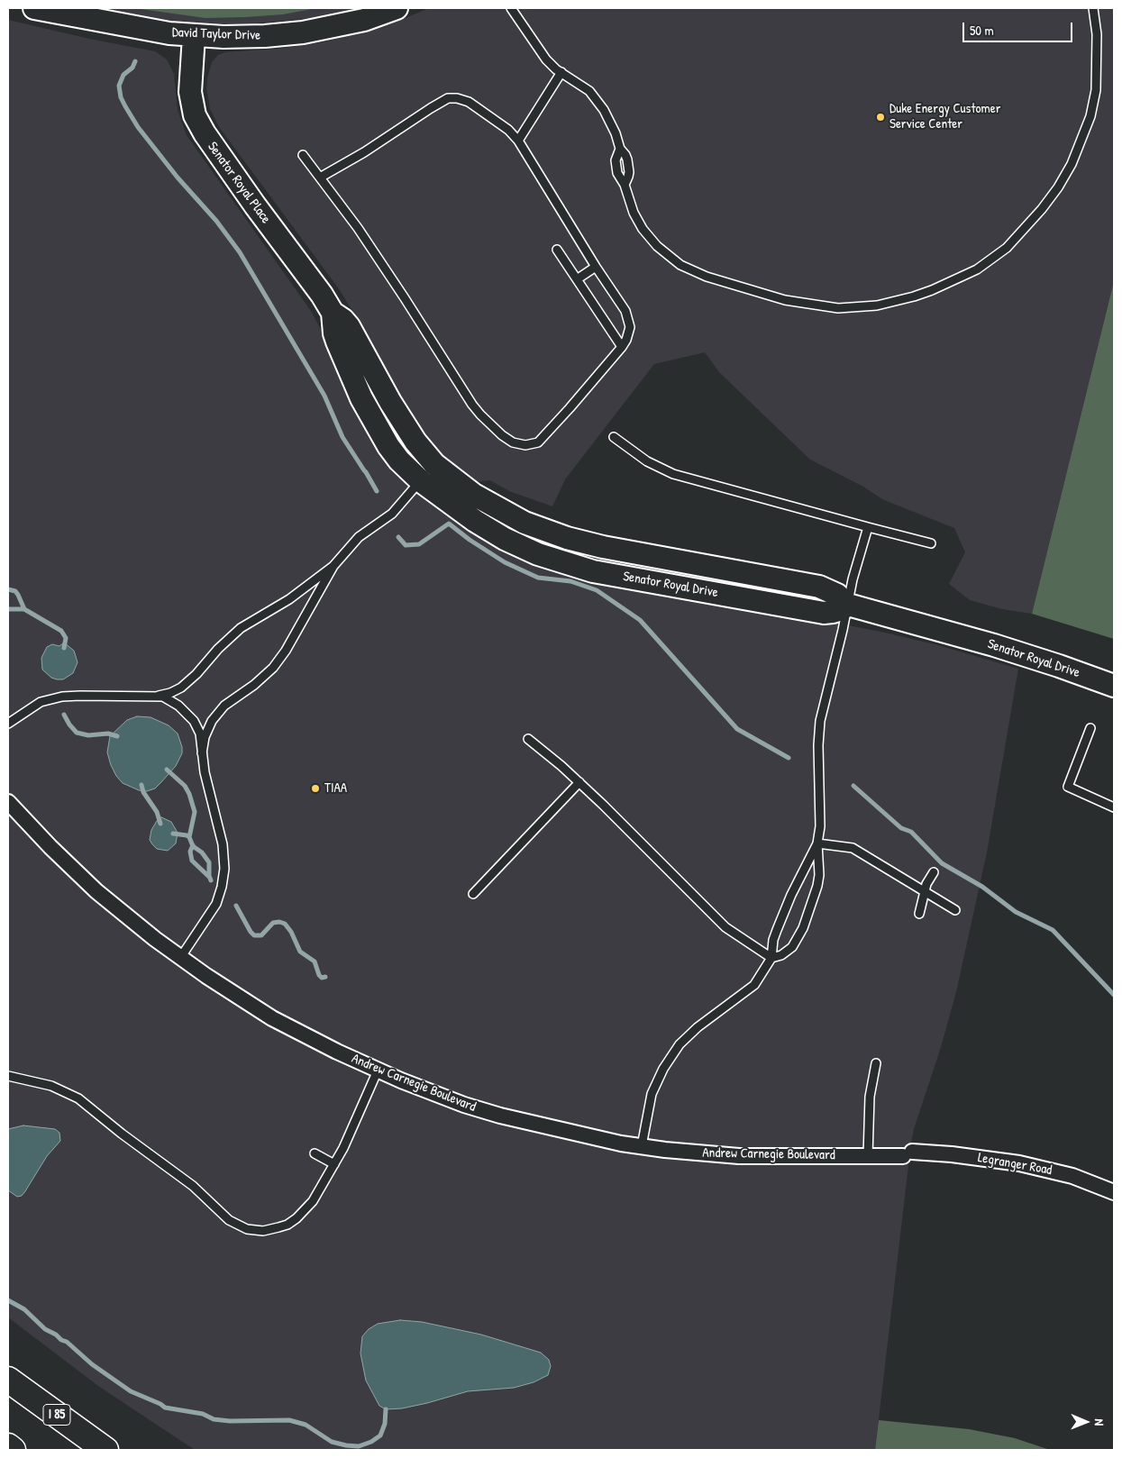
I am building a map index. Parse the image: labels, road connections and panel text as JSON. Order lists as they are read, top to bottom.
{
  "streets": {
    "highway": ["I 85"],
    "street": [
      "David Taylor Drive",
      "Senator Royal Place",
      "Senator Royal Drive",
      "Andrew Carnegie Boulevard",
      "Legranger Road"
    ]
  },
  "crossings": [
    ["David Taylor Drive", "Senator Royal Place"],
    ["Senator Royal Place", "Senator Royal Drive"],
    ["Andrew Carnegie Boulevard", "Legranger Road"]
  ],
  "places": ["Duke Energy Customer Service Center", "TIAA"],
  "scale_bar": "50 m",
  "north": "right"
}
